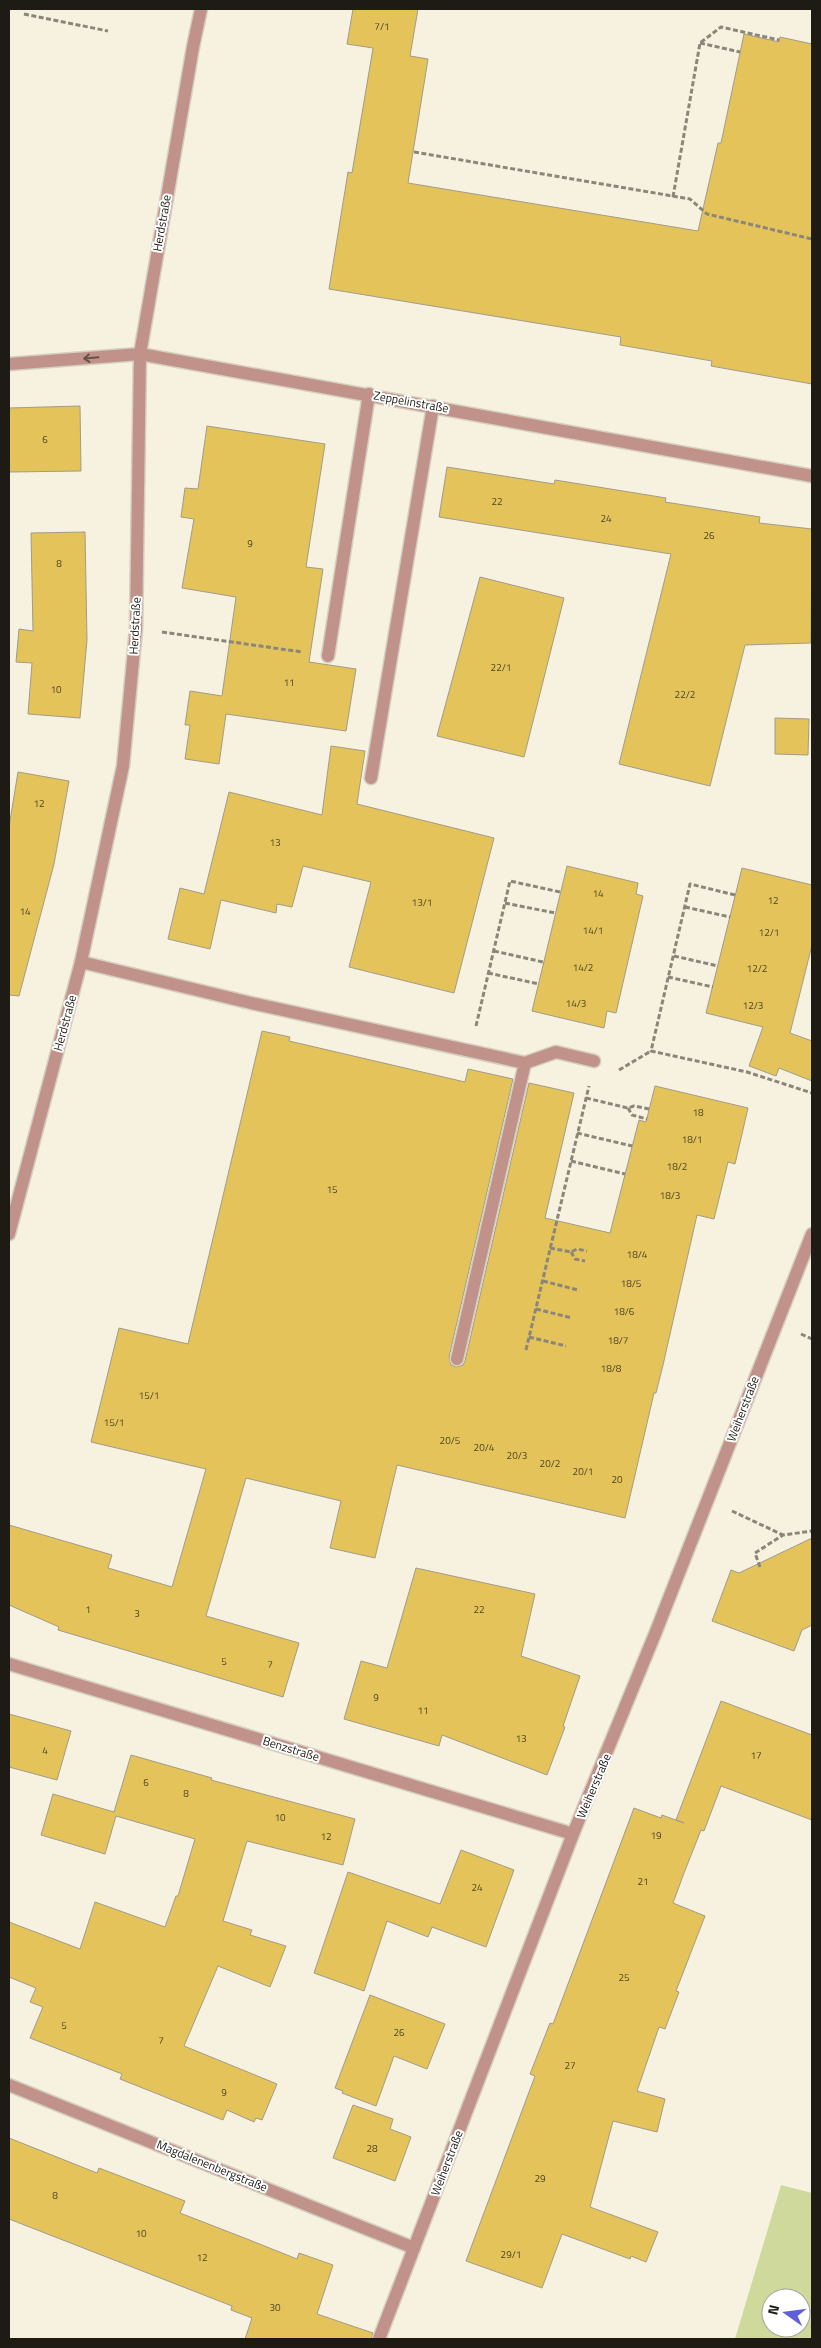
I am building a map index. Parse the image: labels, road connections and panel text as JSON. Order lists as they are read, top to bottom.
{
  "streets": {
    "street": [
      "Herdstraße",
      "Zeppelinstraße",
      "Weiherstraße",
      "Benzstraße",
      "Magdalenenbergstraße"
    ]
  },
  "crossings": [
    ["Herdstraße", "Zeppelinstraße"],
    ["Weiherstraße", "Benzstraße"],
    ["Weiherstraße", "Magdalenenbergstraße"]
  ],
  "house_numbers": [
    "7/1",
    "6",
    "22",
    "24",
    "26",
    "9",
    "8",
    "22/1",
    "11",
    "10",
    "22/2",
    "12",
    "13",
    "14",
    "12",
    "13/1",
    "14",
    "14/1",
    "12/1",
    "14/2",
    "12/2",
    "14/3",
    "12/3",
    "18",
    "18/1",
    "18/2",
    "15",
    "18/3",
    "18/4",
    "18/5",
    "18/6",
    "18/7",
    "18/8",
    "15/1",
    "15/1",
    "20/5",
    "20/4",
    "20/3",
    "20/2",
    "20/1",
    "20",
    "1",
    "22",
    "3",
    "5",
    "7",
    "9",
    "11",
    "13",
    "4",
    "17",
    "6",
    "8",
    "10",
    "19",
    "12",
    "21",
    "24",
    "25",
    "5",
    "26",
    "7",
    "27",
    "9",
    "28",
    "29",
    "8",
    "10",
    "29/1",
    "12",
    "30"
  ],
  "north": "left"
}
